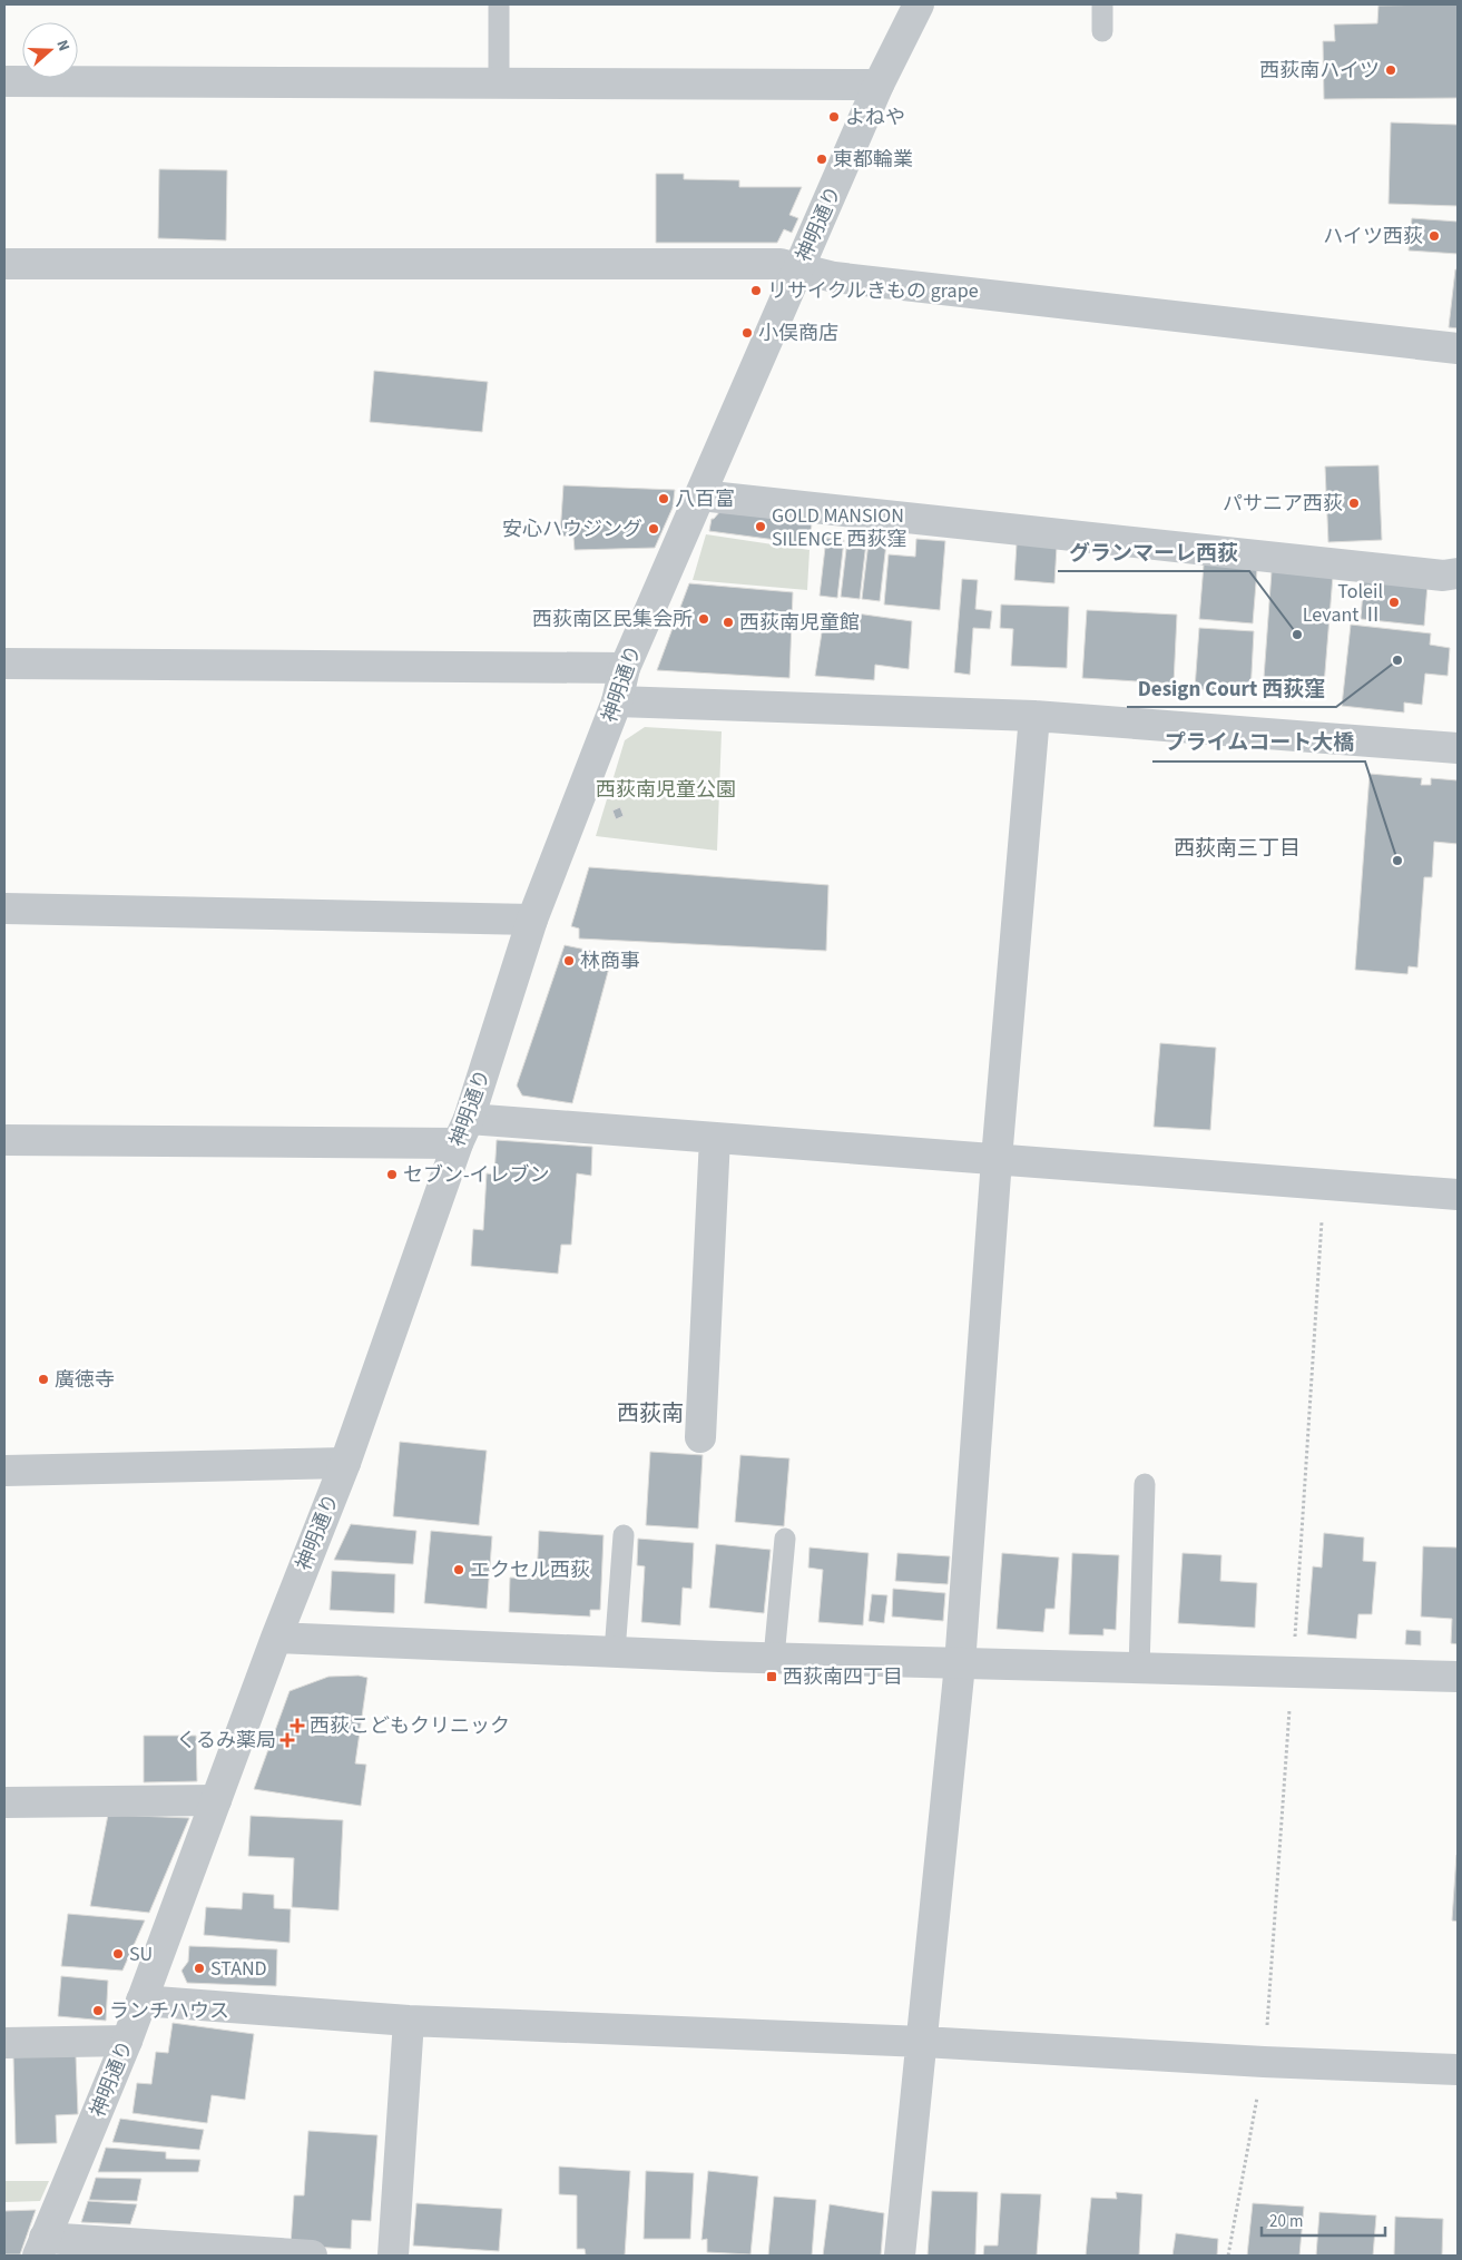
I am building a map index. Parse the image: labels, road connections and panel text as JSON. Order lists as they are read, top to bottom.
{
  "streets": {
    "street": ["神明通り"]
  },
  "districts": ["西荻南三丁目", "西荻南"],
  "parks": ["西荻南児童公園"],
  "places": {
    "other": [
      "西荻南ハイツ",
      "よねや",
      "東都輪業",
      "ハイツ西荻",
      "リサイクルきもの grape",
      "小俣商店",
      "八百富",
      "パサニア西荻",
      "GOLD MANSION SILENCE 西荻窪",
      "安心ハウジング",
      "Toleil Levant Ⅱ",
      "西荻南区民集会所",
      "西荻南児童館",
      "グランマーレ西荻",
      "Design Court 西荻窪",
      "プライムコート大橋",
      "林商事",
      "セブン-イレブン",
      "廣徳寺",
      "エクセル西荻",
      "SU",
      "STAND",
      "ランチハウス"
    ],
    "transit": ["西荻南四丁目"],
    "health": ["西荻こどもクリニック", "くるみ薬局"]
  },
  "scale_bar": "20 m",
  "north": "right"
}
